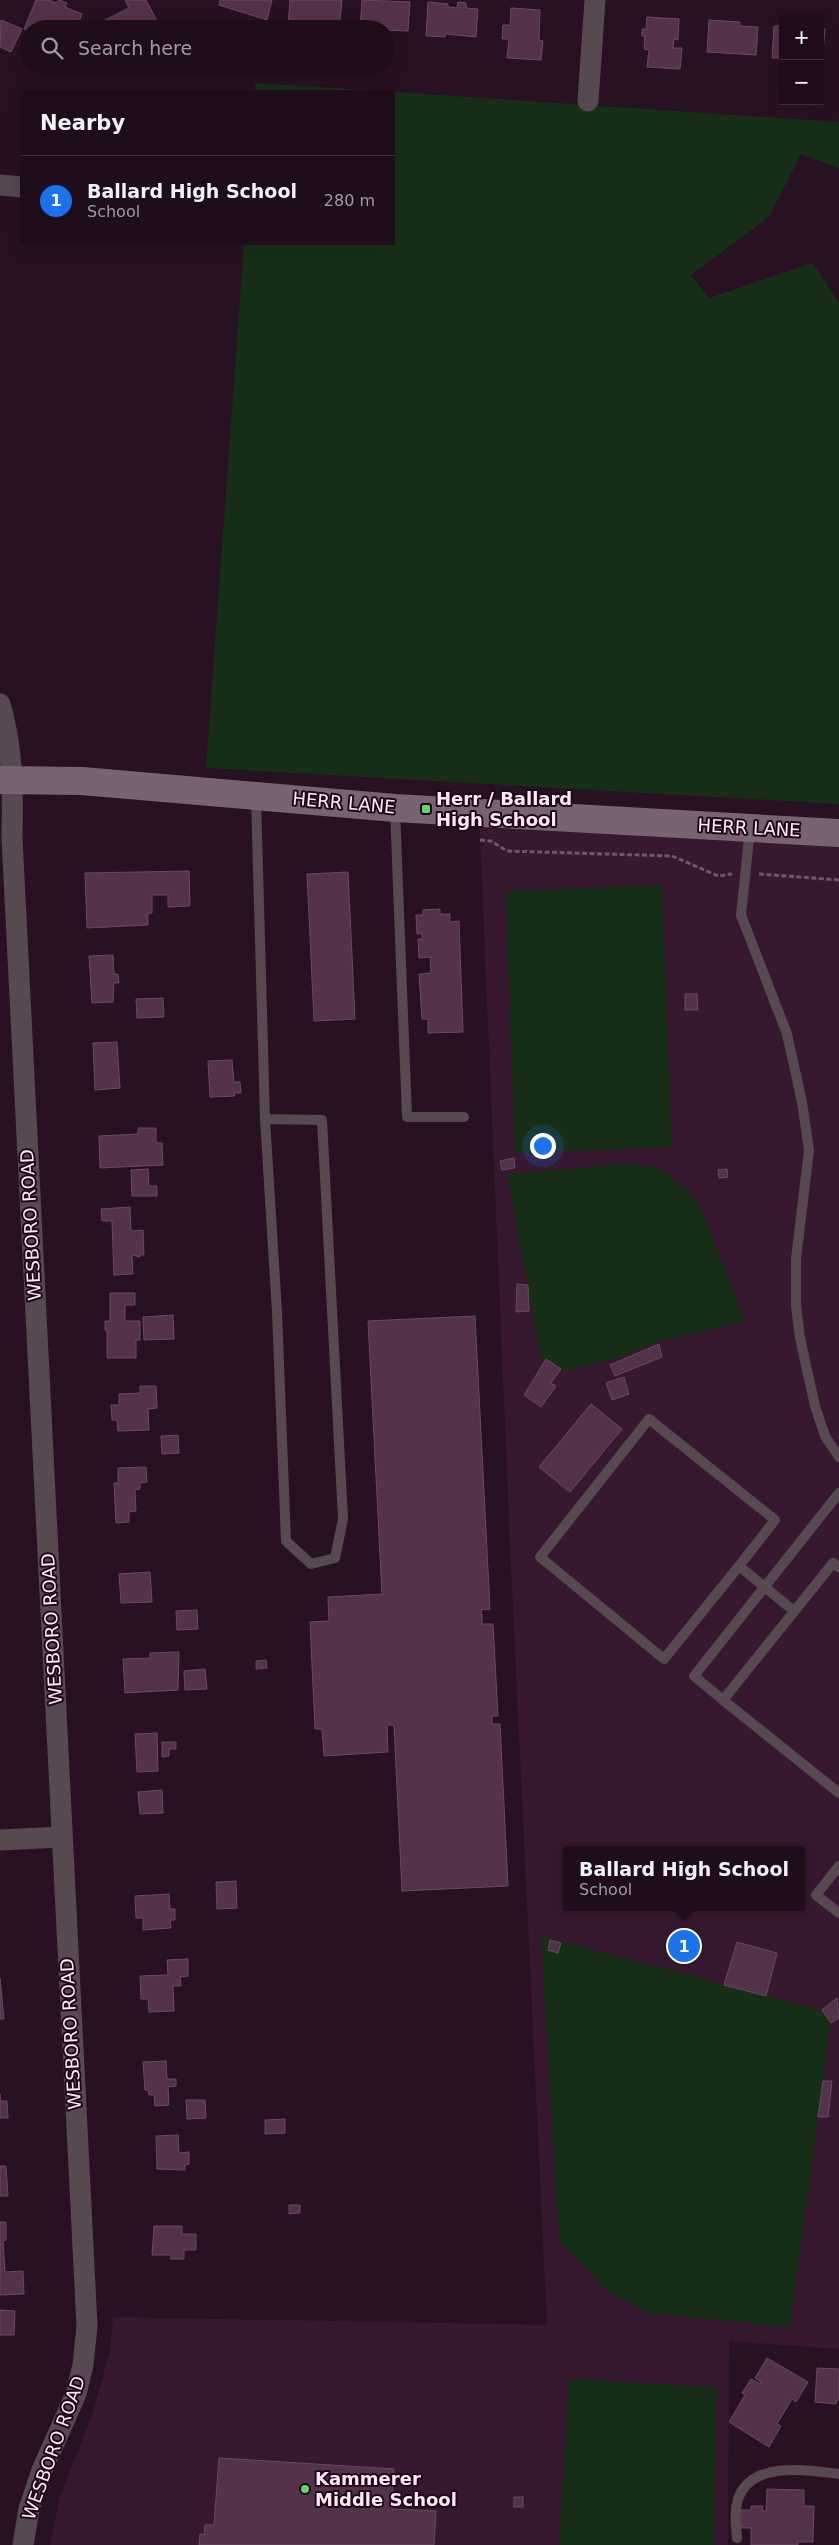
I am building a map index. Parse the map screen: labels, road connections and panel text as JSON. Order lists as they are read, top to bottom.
{
  "streets": {
    "main road": ["HERR LANE"],
    "street": ["WESBORO ROAD"]
  },
  "crossings": [
    ["HERR LANE", "WESBORO ROAD"]
  ],
  "places": {
    "transit": ["Herr / Ballard High School"],
    "other": ["Kammerer Middle School"]
  },
  "page": {
    "map_buttons": ["+", "−"],
    "search": "Search here",
    "heading": "Nearby",
    "list": [
      {
        "mark": "1",
        "name": "Ballard High School",
        "note": "School",
        "value": "280 m"
      }
    ],
    "popup": ["Ballard High School", "School"],
    "pins": "1"
  }
}
